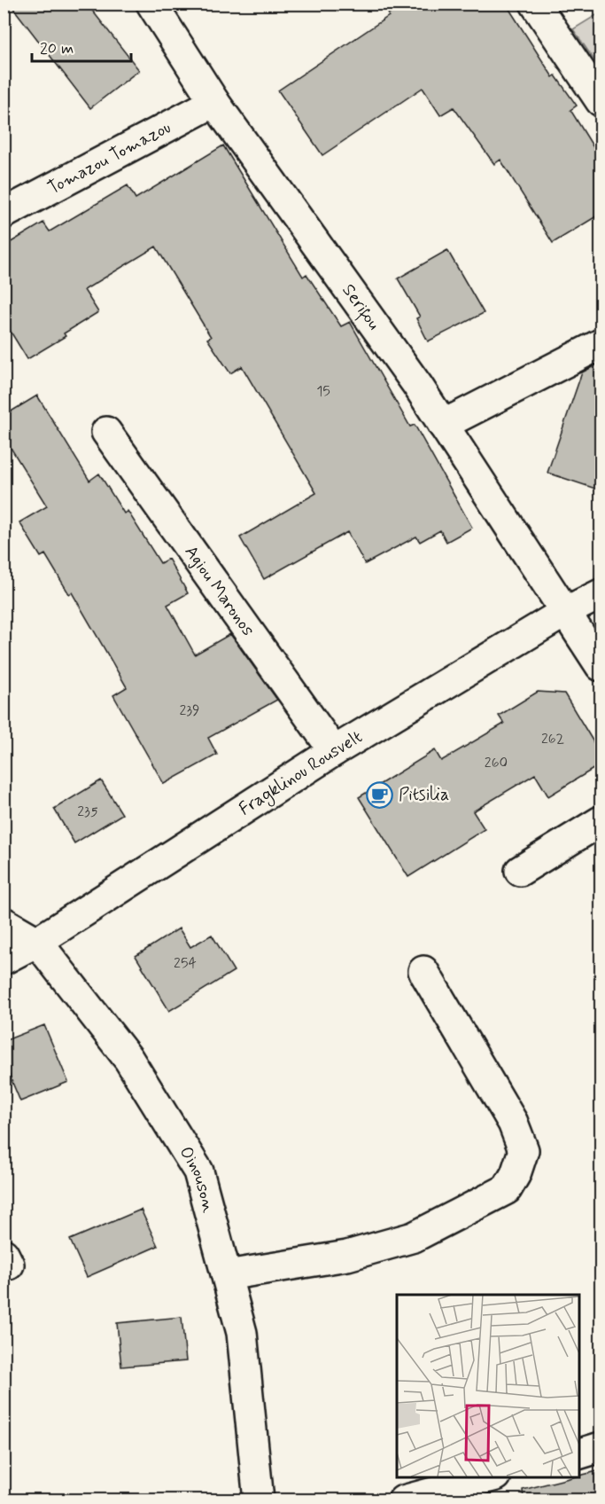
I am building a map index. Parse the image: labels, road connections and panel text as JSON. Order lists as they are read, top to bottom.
{
  "streets": {
    "street": [
      "Tomazou Tomazou",
      "Serifou",
      "Agiou Maronos",
      "Fragklinou Rousvelt",
      "Oinouson"
    ]
  },
  "crossings": [
    ["Tomazou Tomazou", "Serifou"],
    ["Serifou", "Fragklinou Rousvelt"],
    ["Agiou Maronos", "Fragklinou Rousvelt"],
    ["Fragklinou Rousvelt", "Oinouson"]
  ],
  "places": {
    "cafe": ["Pitsilia"]
  },
  "house_numbers": [
    "15",
    "239",
    "262",
    "260",
    "235",
    "254"
  ],
  "scale_bar": "20 m"
}
